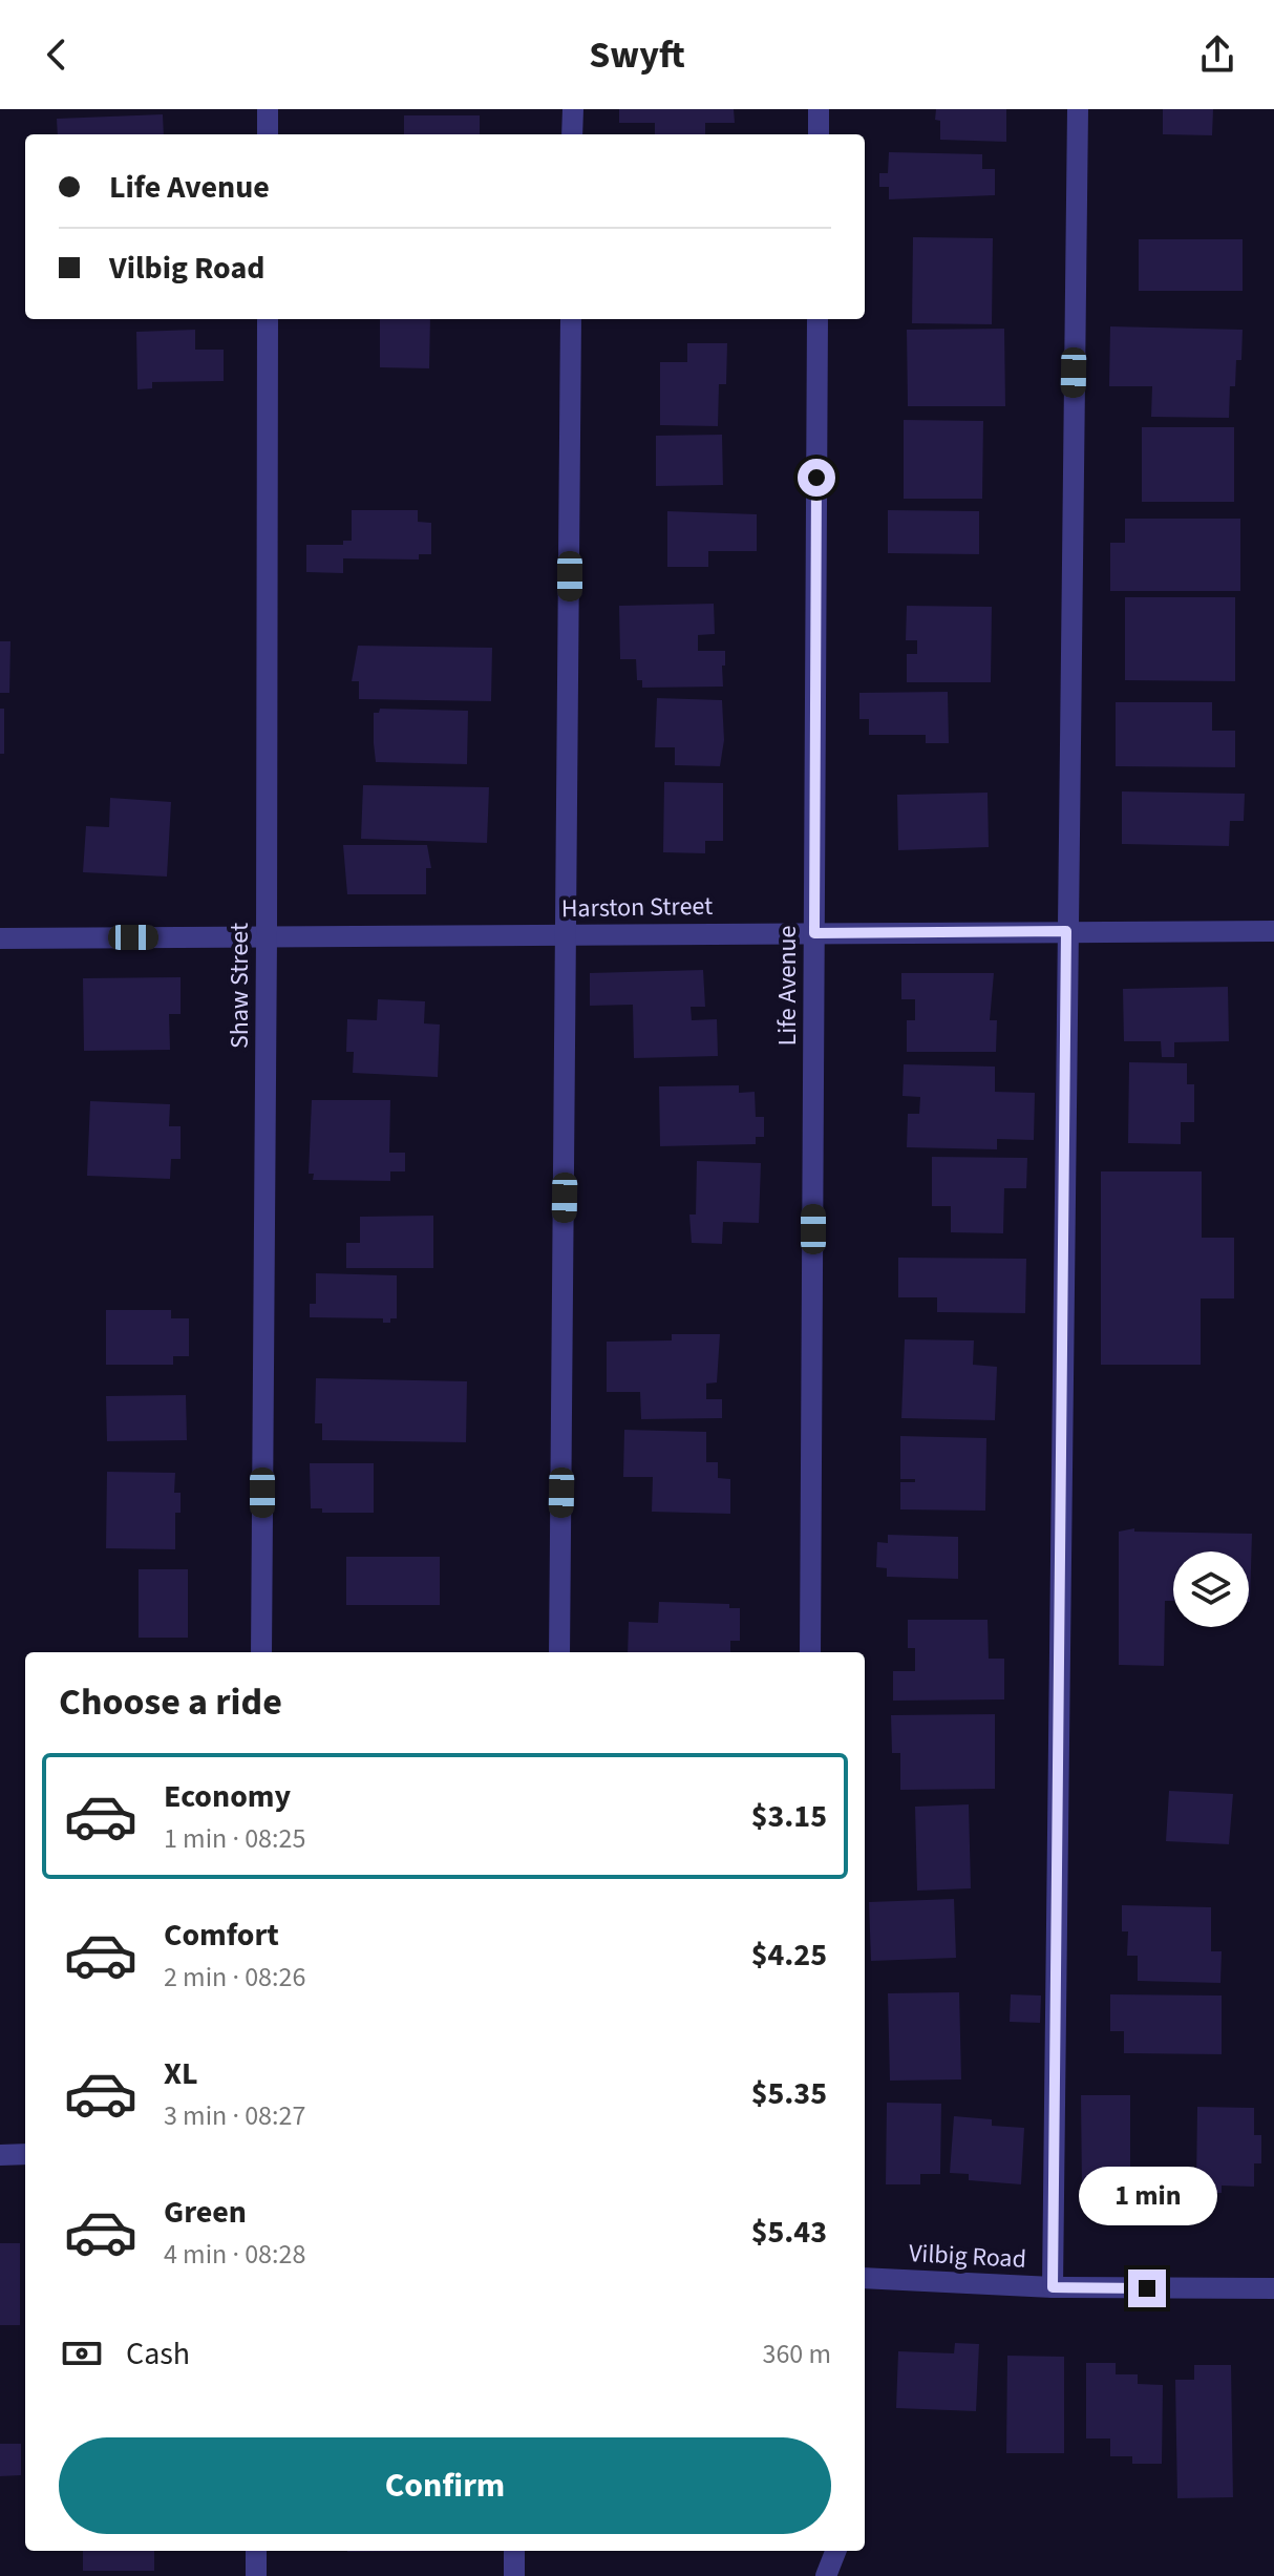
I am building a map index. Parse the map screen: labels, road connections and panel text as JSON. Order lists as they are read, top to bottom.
{
  "streets": {
    "street": [
      "Harston Street",
      "Shaw Street",
      "Life Avenue",
      "Vilbig Road"
    ]
  },
  "crossings": [
    ["Harston Street", "Shaw Street"],
    ["Harston Street", "Life Avenue"]
  ],
  "page": {
    "header": "Swyft",
    "banner": ["Life Avenue", "Vilbig Road"],
    "heading": "Choose a ride",
    "list": [
      {
        "name": "Economy",
        "note": "1 min · 08:25",
        "value": "$3.15"
      },
      {
        "name": "Comfort",
        "note": "2 min · 08:26",
        "value": "$4.25"
      },
      {
        "name": "XL",
        "note": "3 min · 08:27",
        "value": "$5.35"
      },
      {
        "name": "Green",
        "note": "4 min · 08:28",
        "value": "$5.43"
      }
    ],
    "bubble": "1 min",
    "pay": ["Cash", "360 m"],
    "buttons": "Confirm"
  }
}
